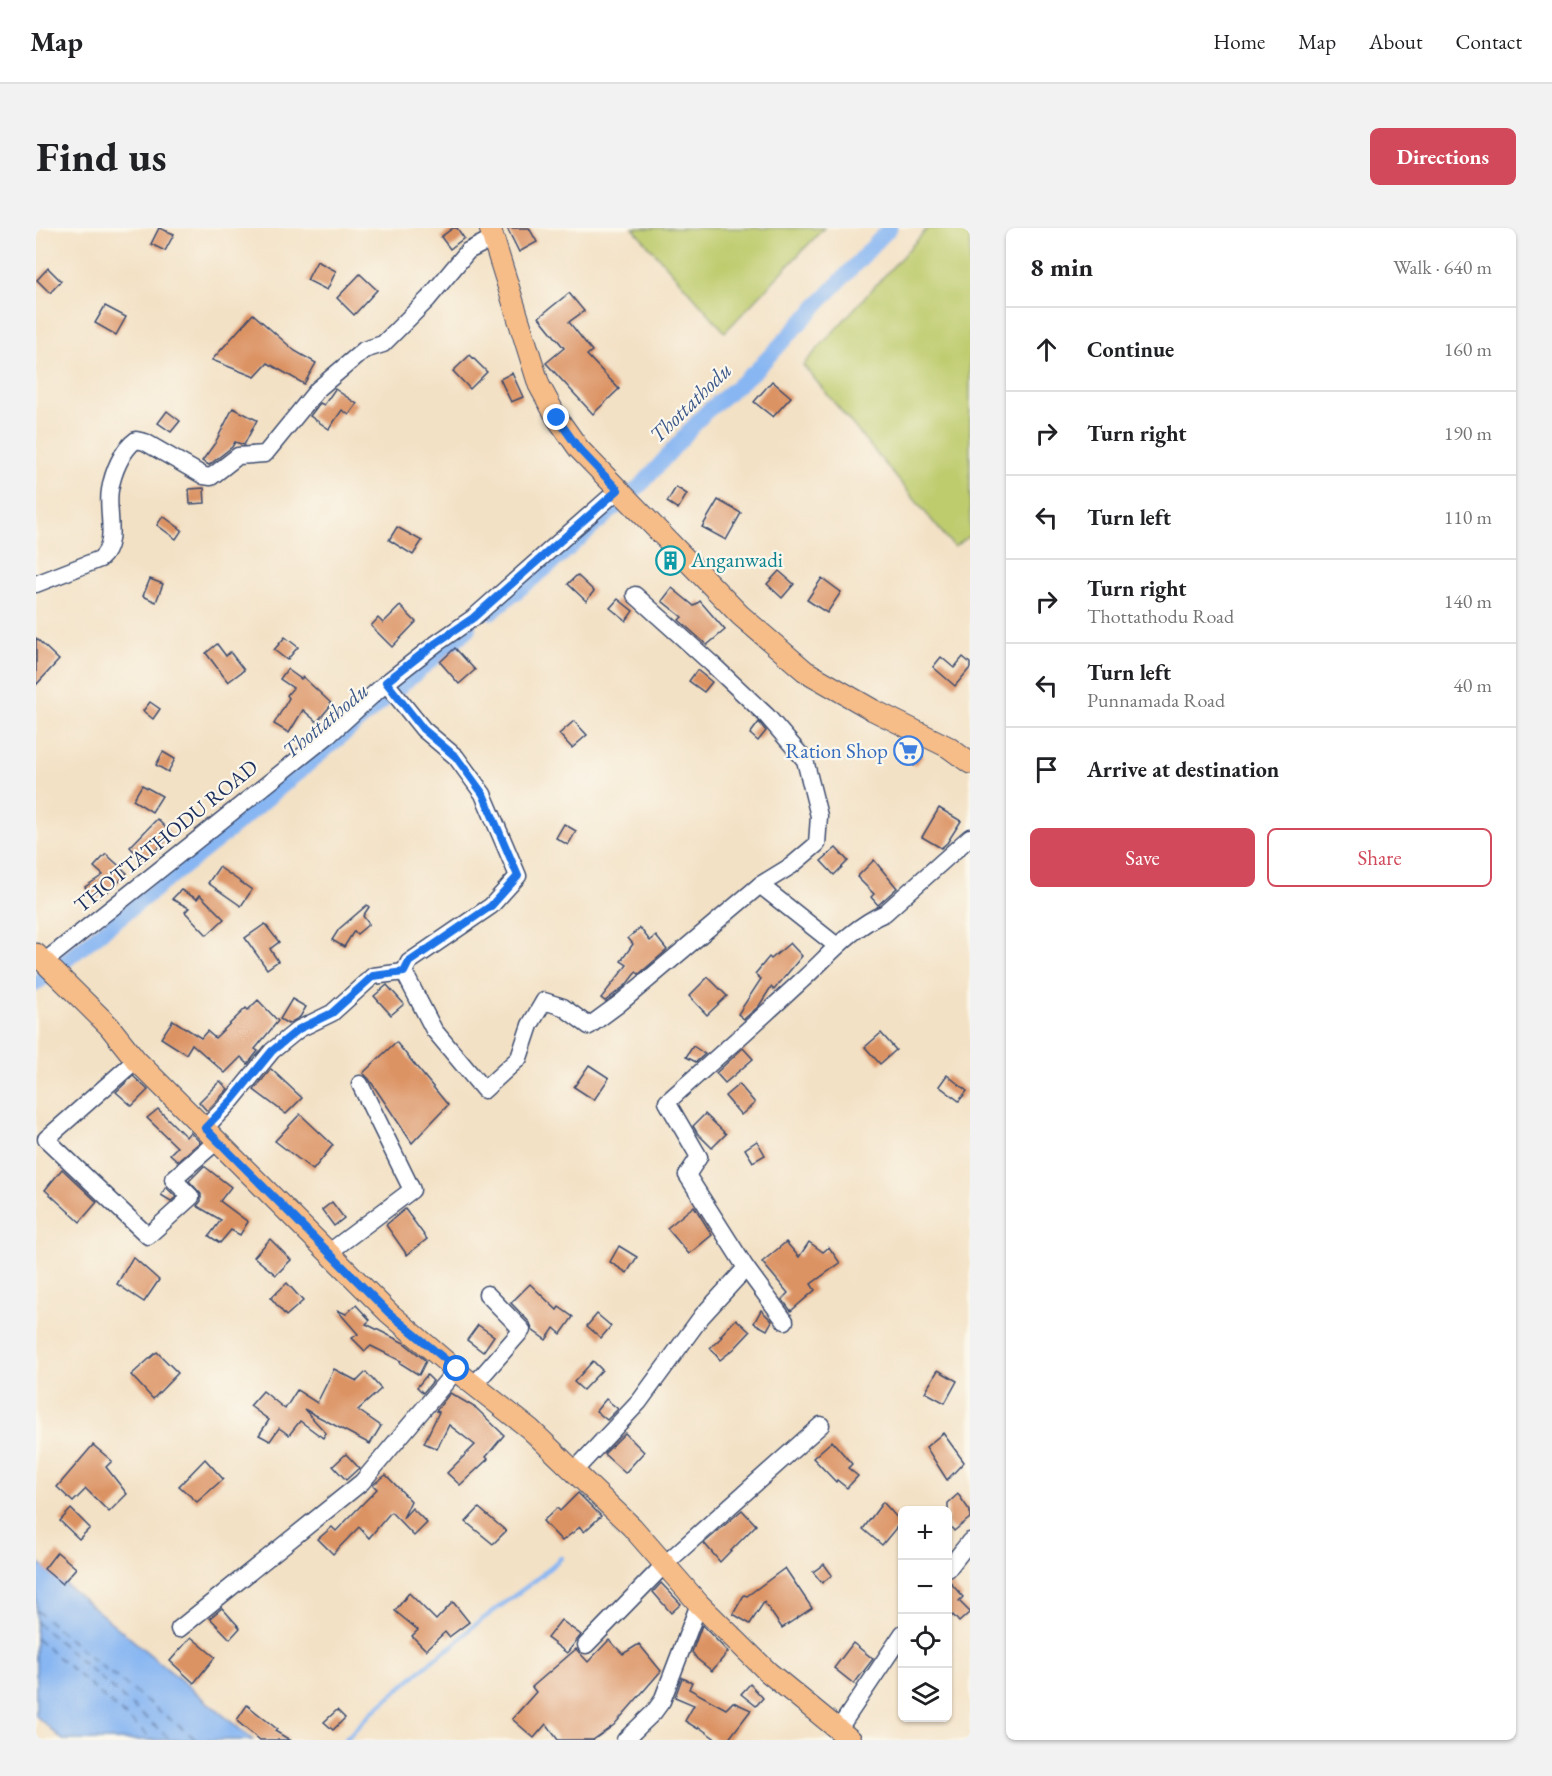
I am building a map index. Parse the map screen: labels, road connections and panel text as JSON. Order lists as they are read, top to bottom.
{
  "streets": {
    "street": ["THOTTATHODU ROAD"]
  },
  "water": ["Thottathodu"],
  "places": {
    "building": ["Anganwadi"],
    "supermarket": ["Ration Shop"]
  },
  "page": {
    "header": "Map",
    "nav": [
      "Home",
      "Map",
      "About",
      "Contact"
    ],
    "buttons": [
      "Directions",
      ["Save", "Share"]
    ],
    "title": "Find us",
    "heading": ["8 min", "Walk · 640 m"],
    "list": [
      ["Continue", "160 m"],
      ["Turn right", "190 m"],
      ["Turn left", "110 m"],
      ["Turn right", "Thottathodu Road", "140 m"],
      ["Turn left", "Punnamada Road", "40 m"],
      "Arrive at destination"
    ],
    "map_buttons": ["+", "−"]
  }
}
